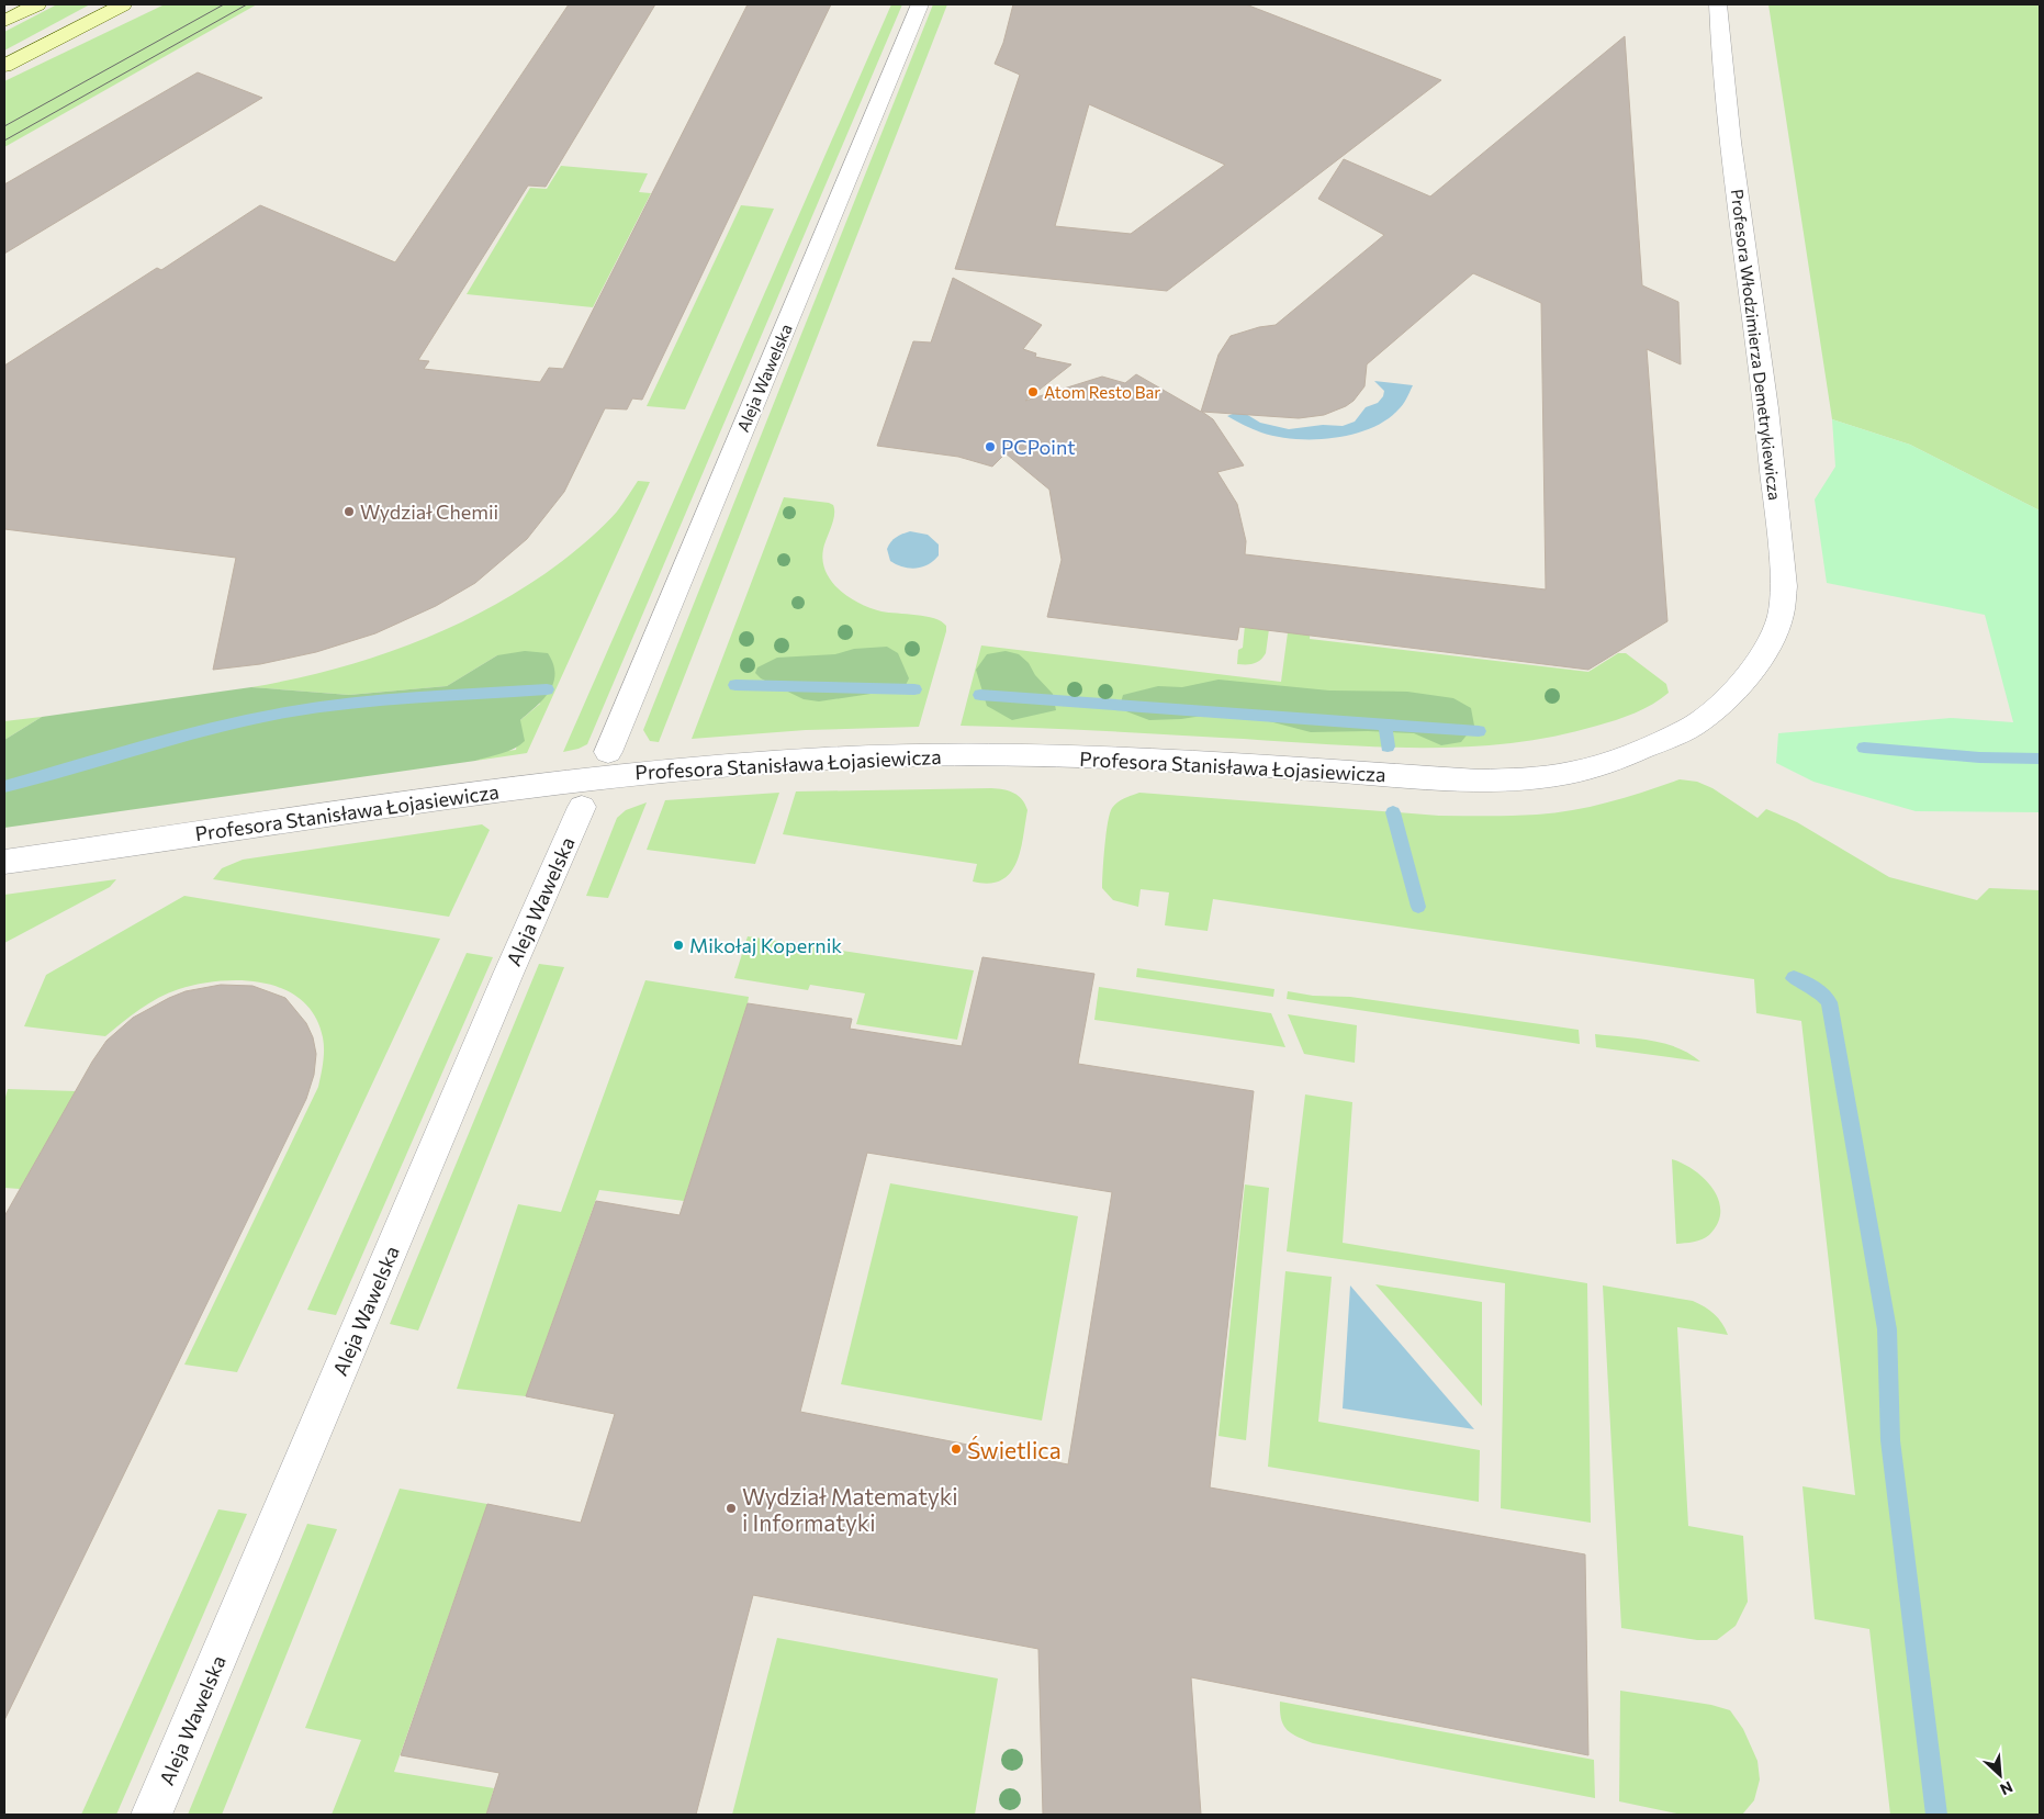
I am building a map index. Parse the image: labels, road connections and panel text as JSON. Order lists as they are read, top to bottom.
{
  "streets": {
    "street": ["Profesora Włodzimierza Demetrykiewicza", "Aleja Wawelska", "Profesora Stanisława Łojasiewicza"]
  },
  "crossings": [
    ["Profesora Włodzimierza Demetrykiewicza", "Profesora Stanisława Łojasiewicza"]
  ],
  "places": [
    "Atom Resto Bar",
    "PCPoint",
    "Wydział Chemii",
    "Mikołaj Kopernik",
    "Świetlica",
    "Wydział Matematyki i Informatyki"
  ],
  "north": "bottom right"
}
